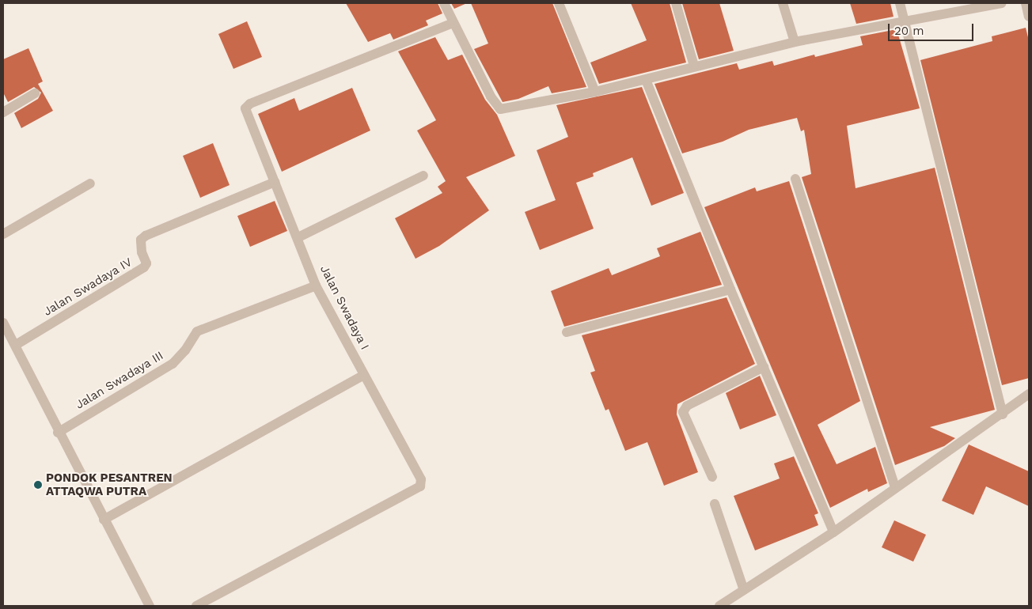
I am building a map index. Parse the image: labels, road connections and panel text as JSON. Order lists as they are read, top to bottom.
{
  "streets": {
    "street": ["Jalan Swadaya IV", "Jalan Swadaya I", "Jalan Swadaya III"]
  },
  "crossings": [
    ["Jalan Swadaya IV", "Jalan Swadaya I"],
    ["Jalan Swadaya I", "Jalan Swadaya III"]
  ],
  "places": ["PONDOK PESANTREN ATTAQWA PUTRA"],
  "scale_bar": "20 m"
}
